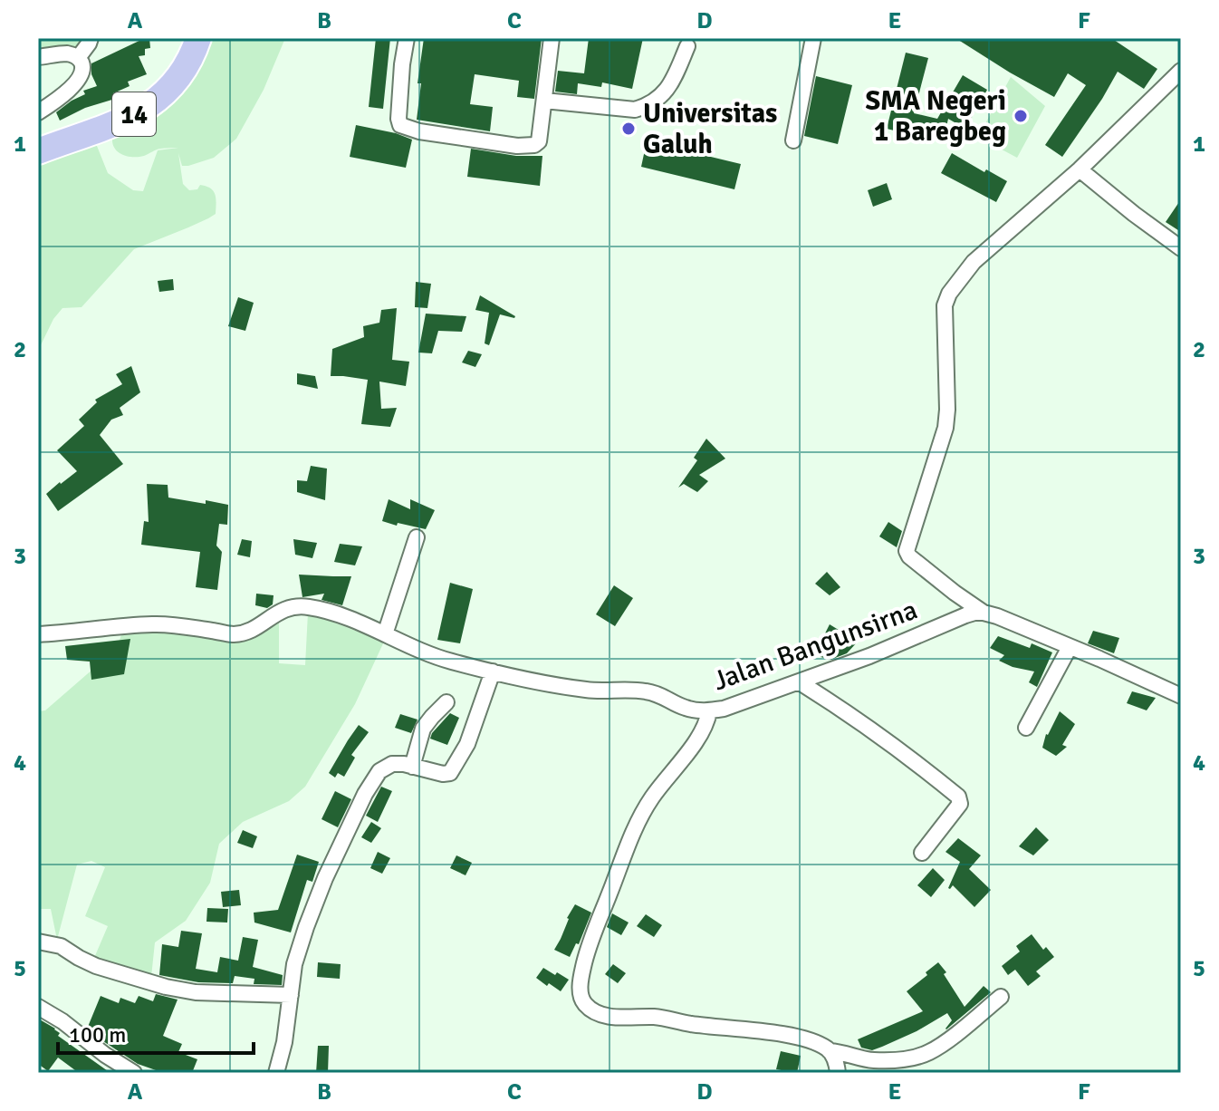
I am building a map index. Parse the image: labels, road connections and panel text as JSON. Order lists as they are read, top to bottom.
{
  "streets": {
    "highway": ["14"],
    "street": ["Jalan Bangunsirna"]
  },
  "places": ["SMA Negeri 1 Baregbeg", "Universitas Galuh"],
  "scale_bar": "100 m",
  "grid": {
    "columns": [
      "A",
      "B",
      "C",
      "D",
      "E",
      "F"
    ],
    "rows": [
      "1",
      "2",
      "3",
      "4",
      "5"
    ]
  }
}
